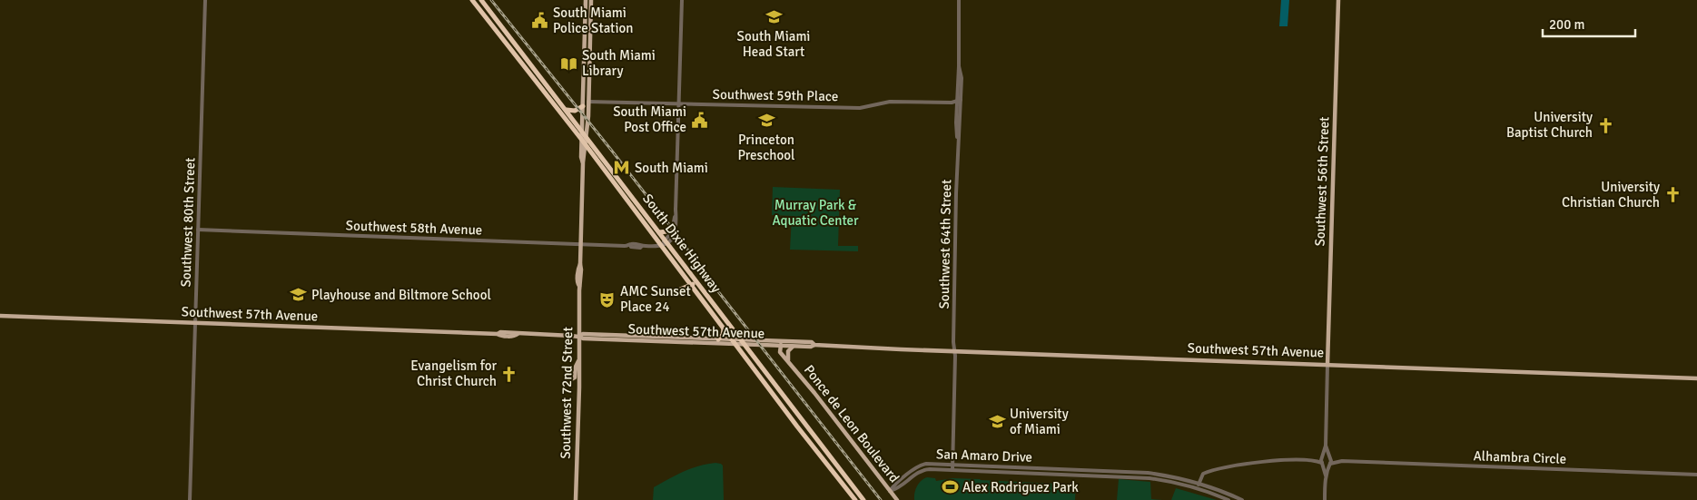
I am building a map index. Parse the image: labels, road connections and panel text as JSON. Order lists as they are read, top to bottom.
{
  "streets": {
    "highway": ["South Dixie Highway"],
    "main road": [
      "Southwest 56th Street",
      "Southwest 57th Avenue",
      "Southwest 72nd Street",
      "Ponce de Leon Boulevard"
    ],
    "street": [
      "Southwest 59th Place",
      "Southwest 80th Street",
      "Southwest 58th Avenue",
      "Southwest 64th Street",
      "San Amaro Drive",
      "Alhambra Circle"
    ]
  },
  "crossings": [
    ["Southwest 59th Place", "Southwest 64th Street"],
    ["Southwest 59th Place", "Southwest 72nd Street"],
    ["Southwest 56th Street", "Southwest 57th Avenue"],
    ["Southwest 80th Street", "Southwest 58th Avenue"],
    ["Southwest 80th Street", "Southwest 57th Avenue"],
    ["Southwest 58th Avenue", "South Dixie Highway"],
    ["Southwest 58th Avenue", "Southwest 72nd Street"],
    ["South Dixie Highway", "Southwest 57th Avenue"],
    ["South Dixie Highway", "Southwest 72nd Street"],
    ["Southwest 64th Street", "Southwest 57th Avenue"],
    ["Southwest 64th Street", "San Amaro Drive"],
    ["Southwest 57th Avenue", "Southwest 72nd Street"],
    ["Southwest 57th Avenue", "Ponce de Leon Boulevard"],
    ["Ponce de Leon Boulevard", "San Amaro Drive"]
  ],
  "parks": ["Murray Park & Aquatic Center"],
  "places": {
    "school or university": [
      "South Miami Head Start",
      "Princeton Preschool",
      "Playhouse and Biltmore School",
      "University of Miami"
    ],
    "public building": ["South Miami Police Station", "South Miami Post Office"],
    "library": ["South Miami Library"],
    "church": ["University Baptist Church", "University Christian Church", "Evangelism for Christ Church"],
    "metro station": ["South Miami"],
    "theatre": ["AMC Sunset Place 24"],
    "sports": ["Alex Rodriguez Park"]
  },
  "scale_bar": "200 m"
}
